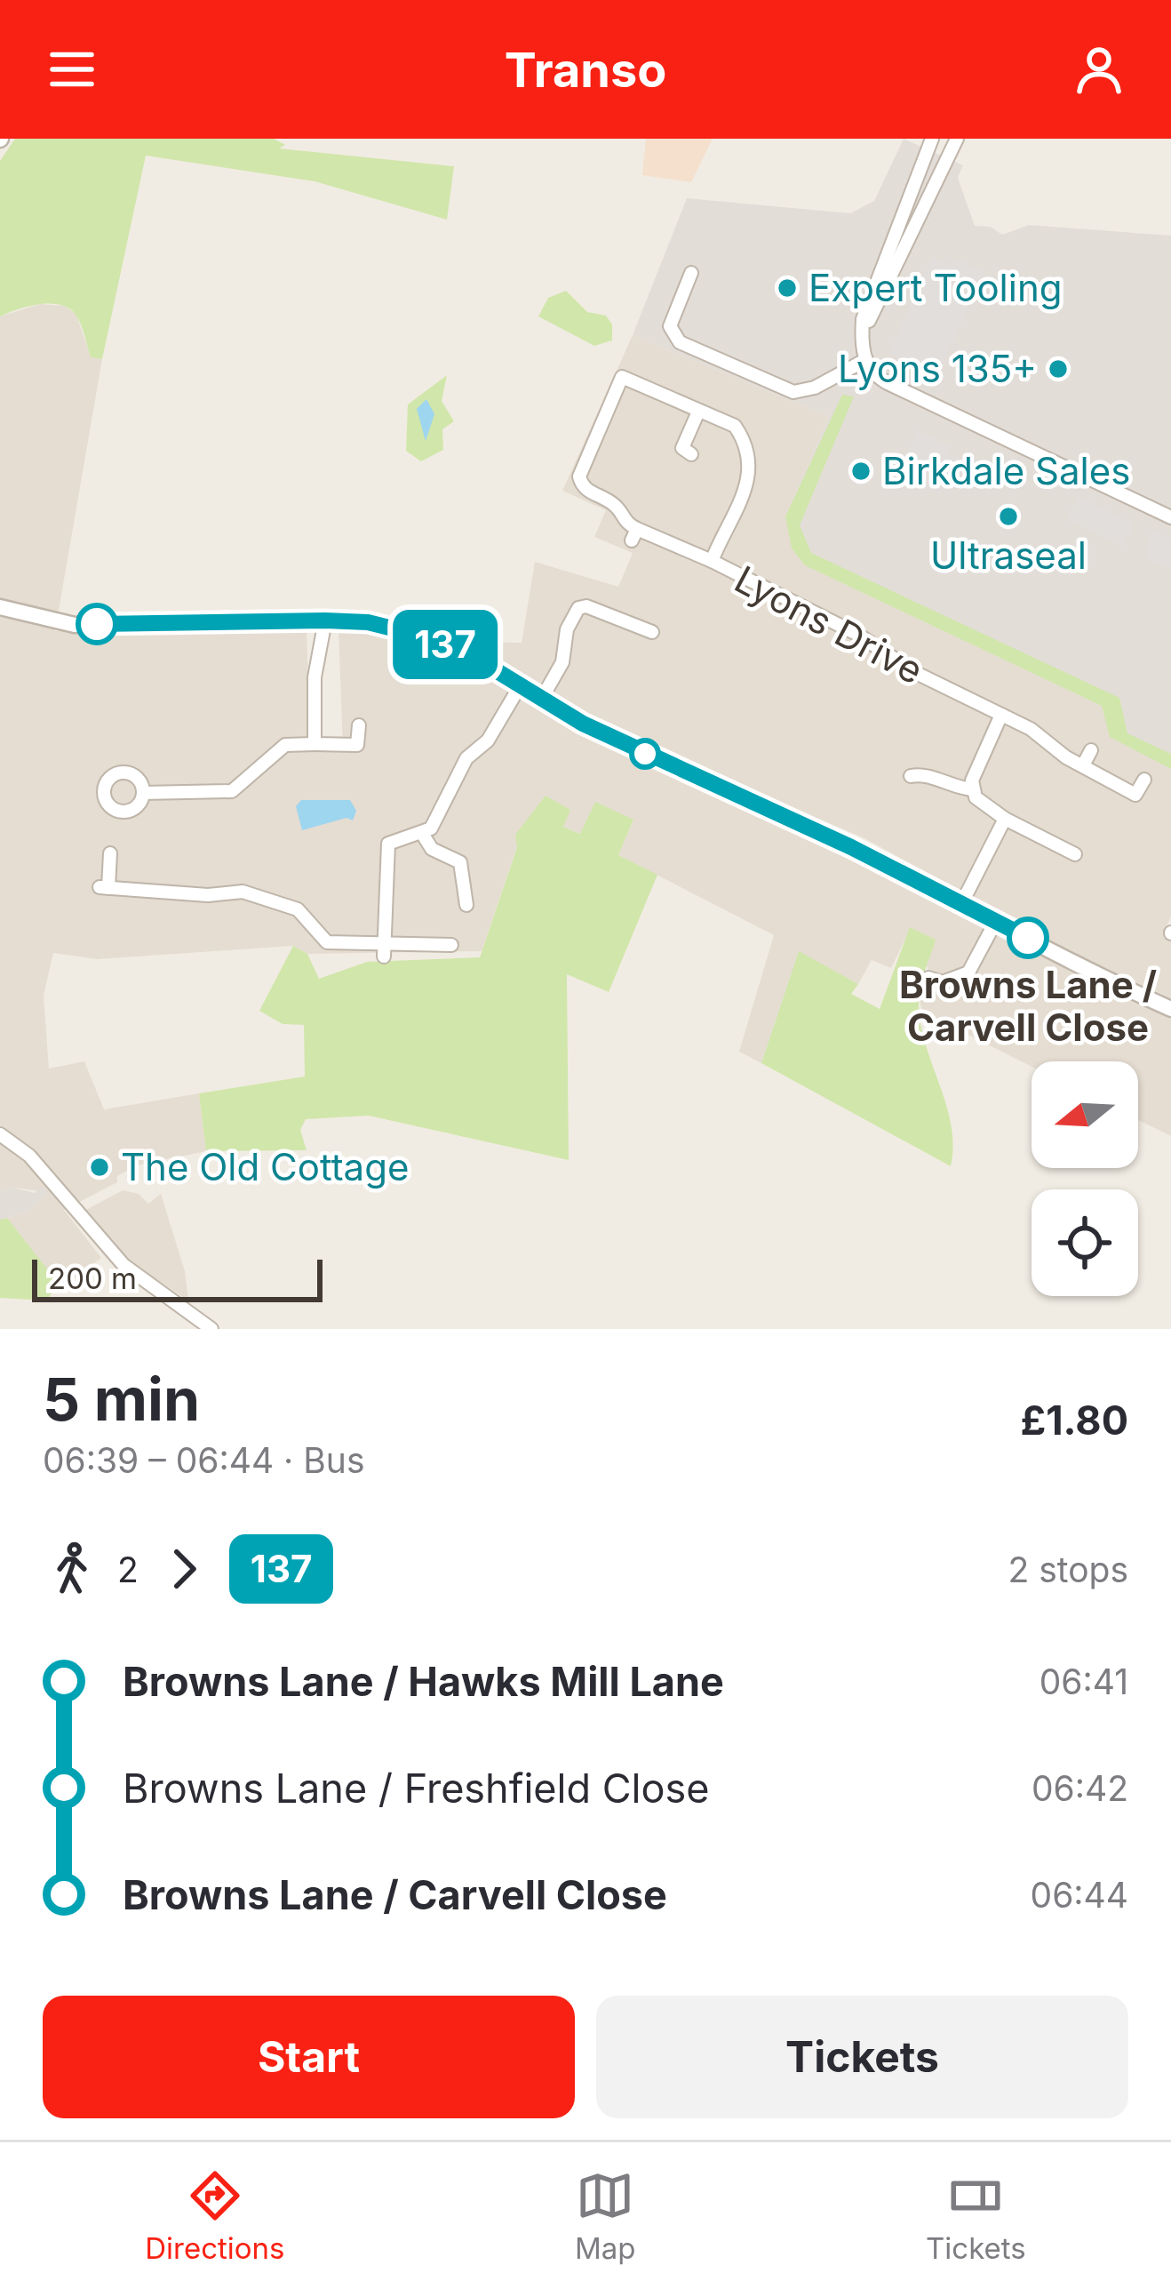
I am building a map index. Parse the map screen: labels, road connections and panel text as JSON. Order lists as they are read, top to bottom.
{
  "streets": {
    "street": ["Lyons Drive"]
  },
  "places": [
    "Expert Tooling",
    "Lyons 135+",
    "Birkdale Sales",
    "Ultraseal",
    "Browns Lane / Carvell Close",
    "The Old Cottage"
  ],
  "lines": ["bus line 137"],
  "scale_bar": "200 m",
  "north": "left",
  "page": {
    "header": "Transo",
    "on_map": "137",
    "scale": "200 m",
    "heading": ["5 min", "06:39 – 06:44 · Bus", "£1.80"],
    "legs": ["2", "137", "2 stops"],
    "list": [
      {
        "name": "Browns Lane / Hawks Mill Lane",
        "value": "06:41"
      },
      {
        "name": "Browns Lane / Freshfield Close",
        "value": "06:42"
      },
      {
        "name": "Browns Lane / Carvell Close",
        "value": "06:44"
      }
    ],
    "buttons": ["Start", "Tickets"],
    "tabs": ["Directions", "Map", "Tickets"]
  }
}
